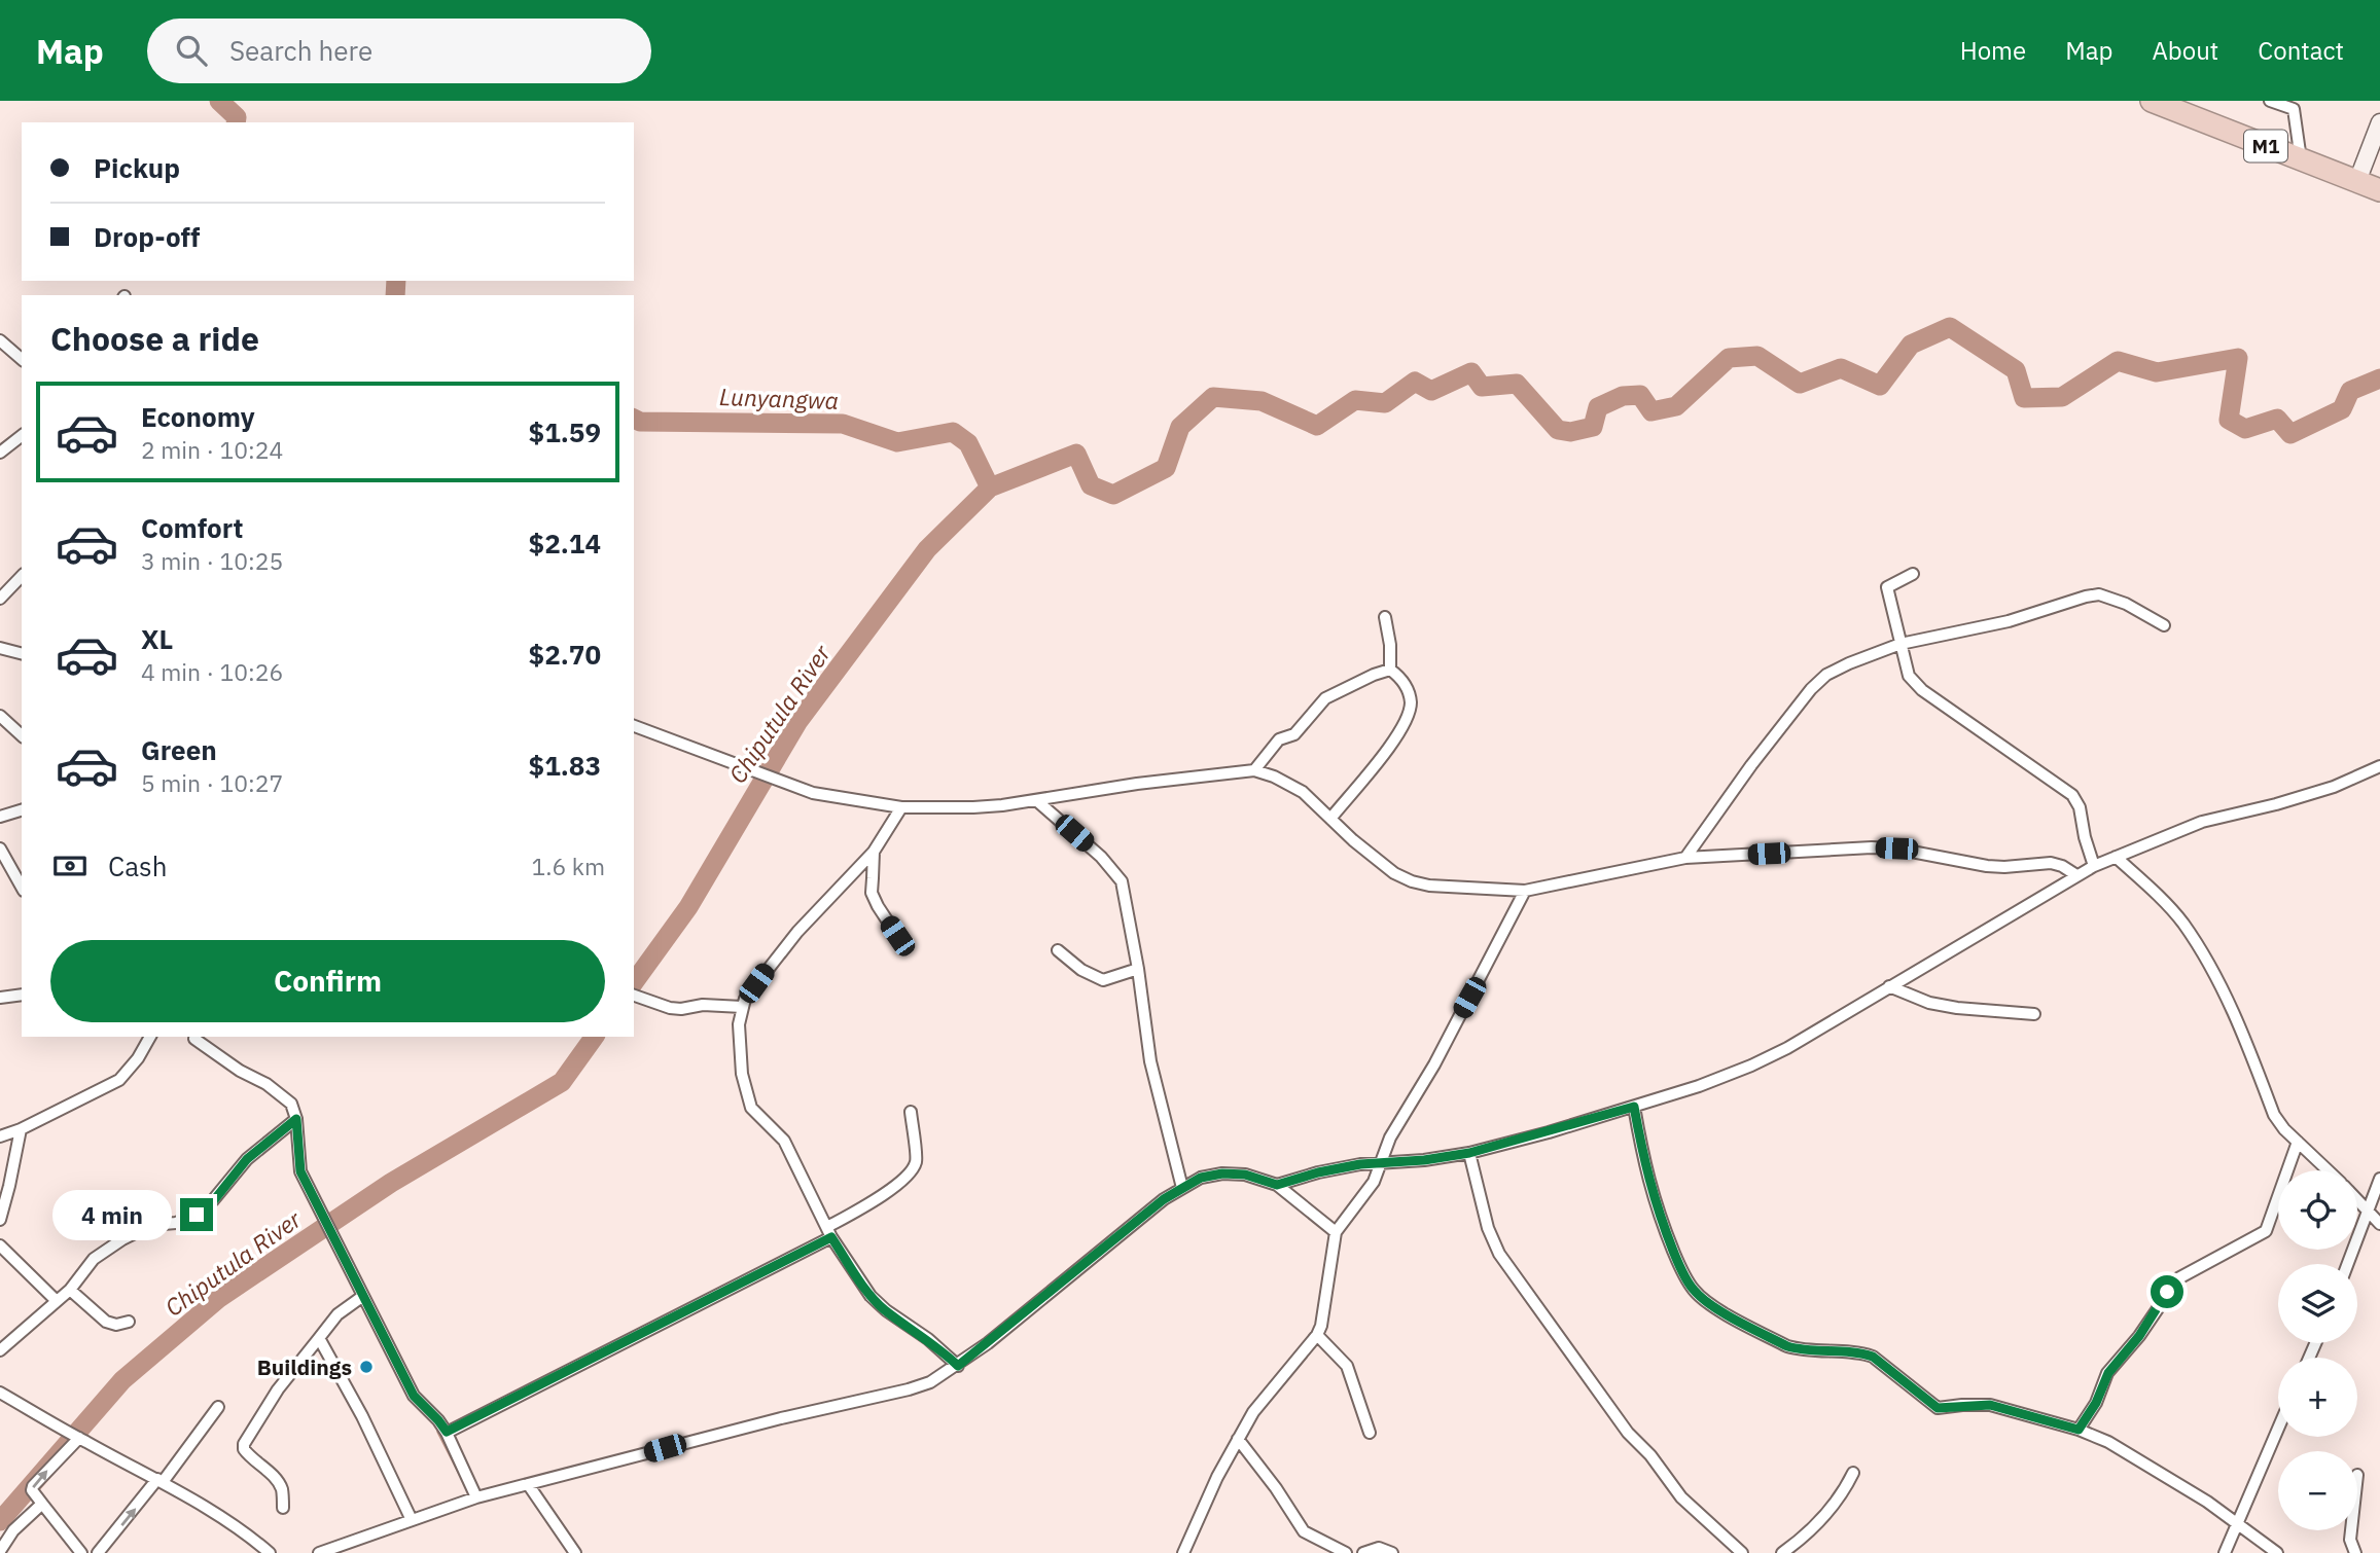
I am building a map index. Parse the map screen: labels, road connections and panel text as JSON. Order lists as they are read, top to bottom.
{
  "streets": {
    "highway": ["M1"]
  },
  "water": ["Lunyangwa", "Chiputula River"],
  "places": ["Buildings"],
  "page": {
    "header": "Map",
    "search": "Search here",
    "nav": [
      "Home",
      "Map",
      "About",
      "Contact"
    ],
    "banner": ["Pickup", "Drop-off"],
    "heading": "Choose a ride",
    "list": [
      {
        "name": "Economy",
        "note": "2 min · 10:24",
        "value": "$1.59"
      },
      {
        "name": "Comfort",
        "note": "3 min · 10:25",
        "value": "$2.14"
      },
      {
        "name": "XL",
        "note": "4 min · 10:26",
        "value": "$2.70"
      },
      {
        "name": "Green",
        "note": "5 min · 10:27",
        "value": "$1.83"
      }
    ],
    "pay": ["Cash", "1.6 km"],
    "buttons": "Confirm",
    "map_buttons": ["+", "−"],
    "bubble": "4 min"
  }
}
